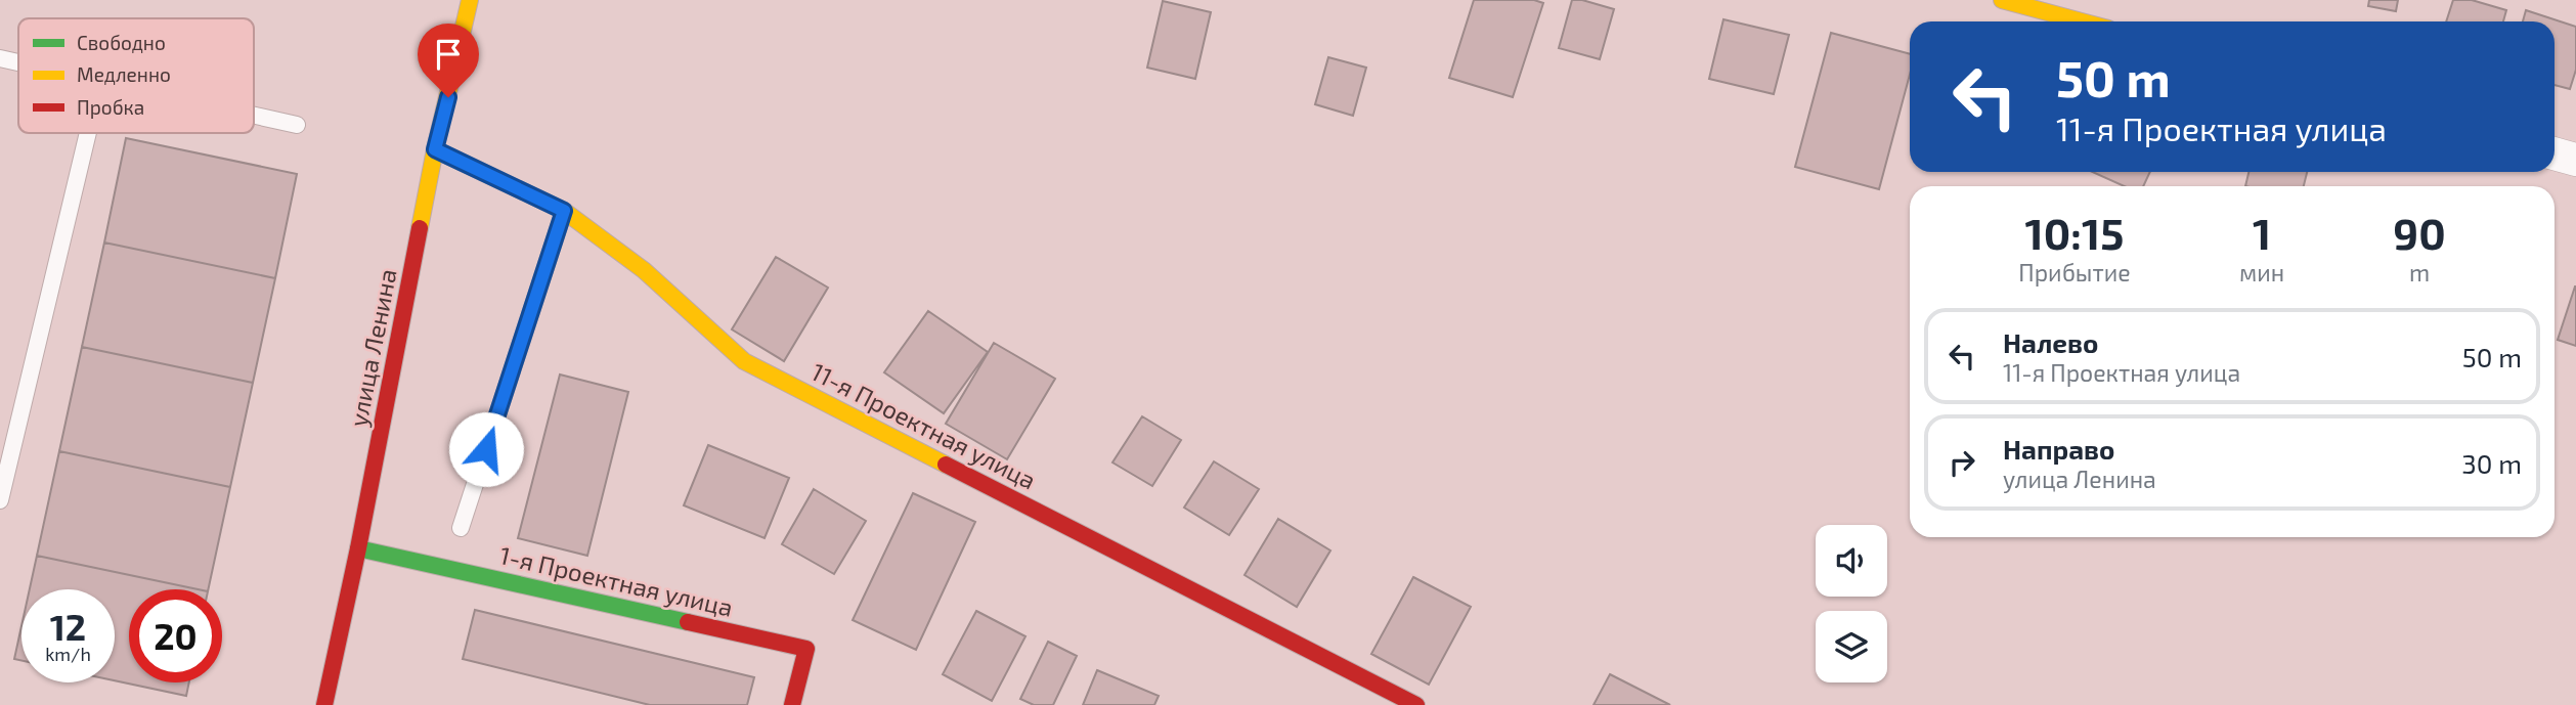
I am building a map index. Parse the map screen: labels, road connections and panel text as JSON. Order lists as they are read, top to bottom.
{
  "streets": {
    "street": ["улица Ленина", "11-я Проектная улица", "1-я Проектная улица"]
  },
  "crossings": [
    ["улица Ленина", "11-я Проектная улица"],
    ["улица Ленина", "1-я Проектная улица"]
  ],
  "legend": ["Свободно", "Медленно", "Пробка"],
  "page": {
    "turn": ["50 m", "11-я Проектная улица"],
    "eta": [
      "10:15",
      "Прибытие",
      "1",
      "мин",
      "90",
      "m"
    ],
    "list": [
      {
        "name": "Налево",
        "note": "11-я Проектная улица",
        "value": "50 m"
      },
      {
        "name": "Направо",
        "note": "улица Ленина",
        "value": "30 m"
      }
    ],
    "speed": "12 km/h",
    "limit": "20"
  }
}
